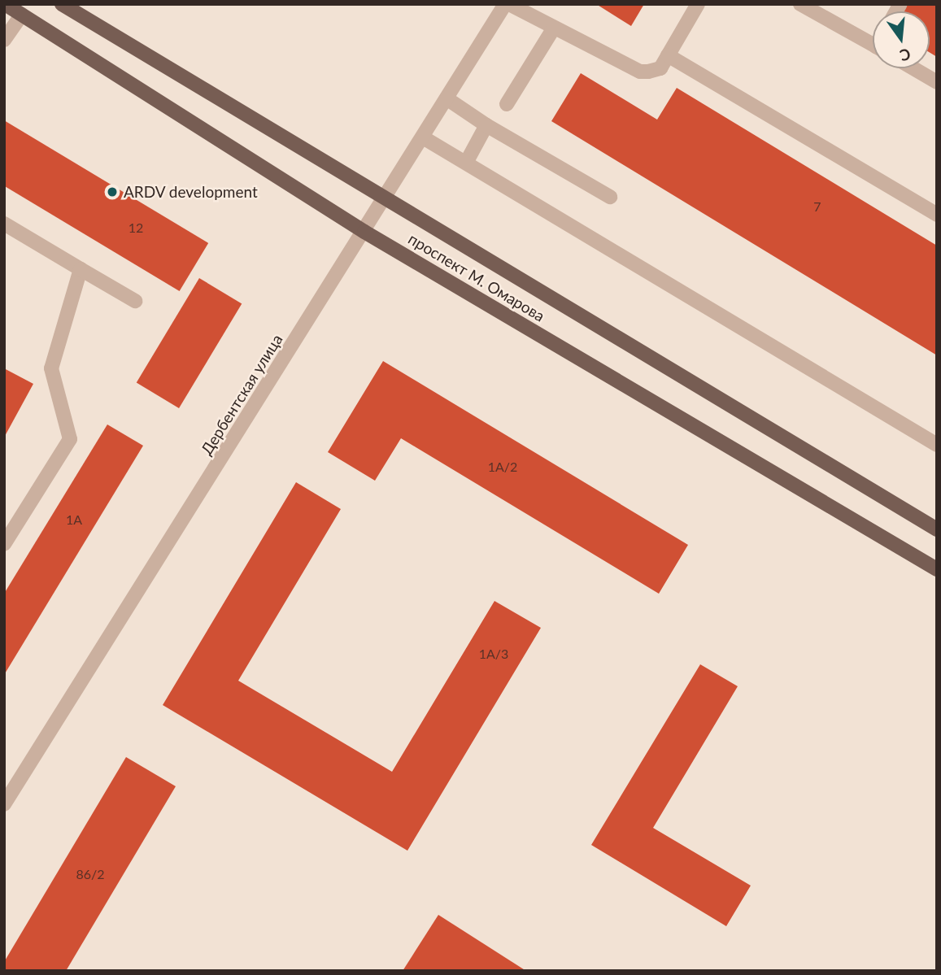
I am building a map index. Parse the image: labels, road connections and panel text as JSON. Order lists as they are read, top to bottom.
{
  "streets": {
    "main road": ["проспект М. Омарова"],
    "street": ["Дербентская улица"]
  },
  "crossings": [
    ["проспект М. Омарова", "Дербентская улица"]
  ],
  "places": ["ARDV development"],
  "house_numbers": [
    "7",
    "12",
    "1А/2",
    "1А",
    "1А/3",
    "86/2"
  ],
  "north": "bottom"
}
